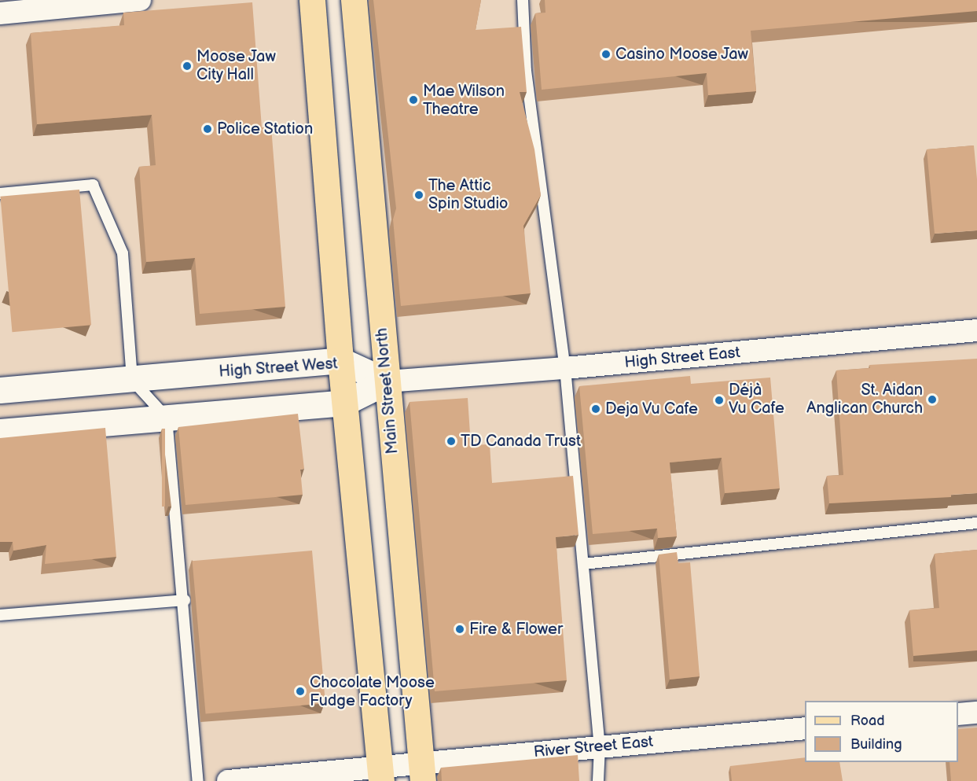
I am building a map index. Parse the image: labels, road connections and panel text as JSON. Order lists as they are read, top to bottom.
{
  "streets": {
    "main road": ["High Street West", "Main Street North"],
    "street": ["High Street East", "River Street East"]
  },
  "crossings": [
    ["High Street East", "High Street West"],
    ["High Street East", "Main Street North"],
    ["High Street West", "Main Street North"],
    ["Main Street North", "River Street East"]
  ],
  "places": [
    "Casino Moose Jaw",
    "Moose Jaw City Hall",
    "Mae Wilson Theatre",
    "Police Station",
    "The Attic Spin Studio",
    "St. Aidan Anglican Church",
    "Déjà Vu Cafe",
    "Deja Vu Cafe",
    "TD Canada Trust",
    "Fire & Flower",
    "Chocolate Moose Fudge Factory"
  ],
  "legend": ["Road", "Building"]
}
